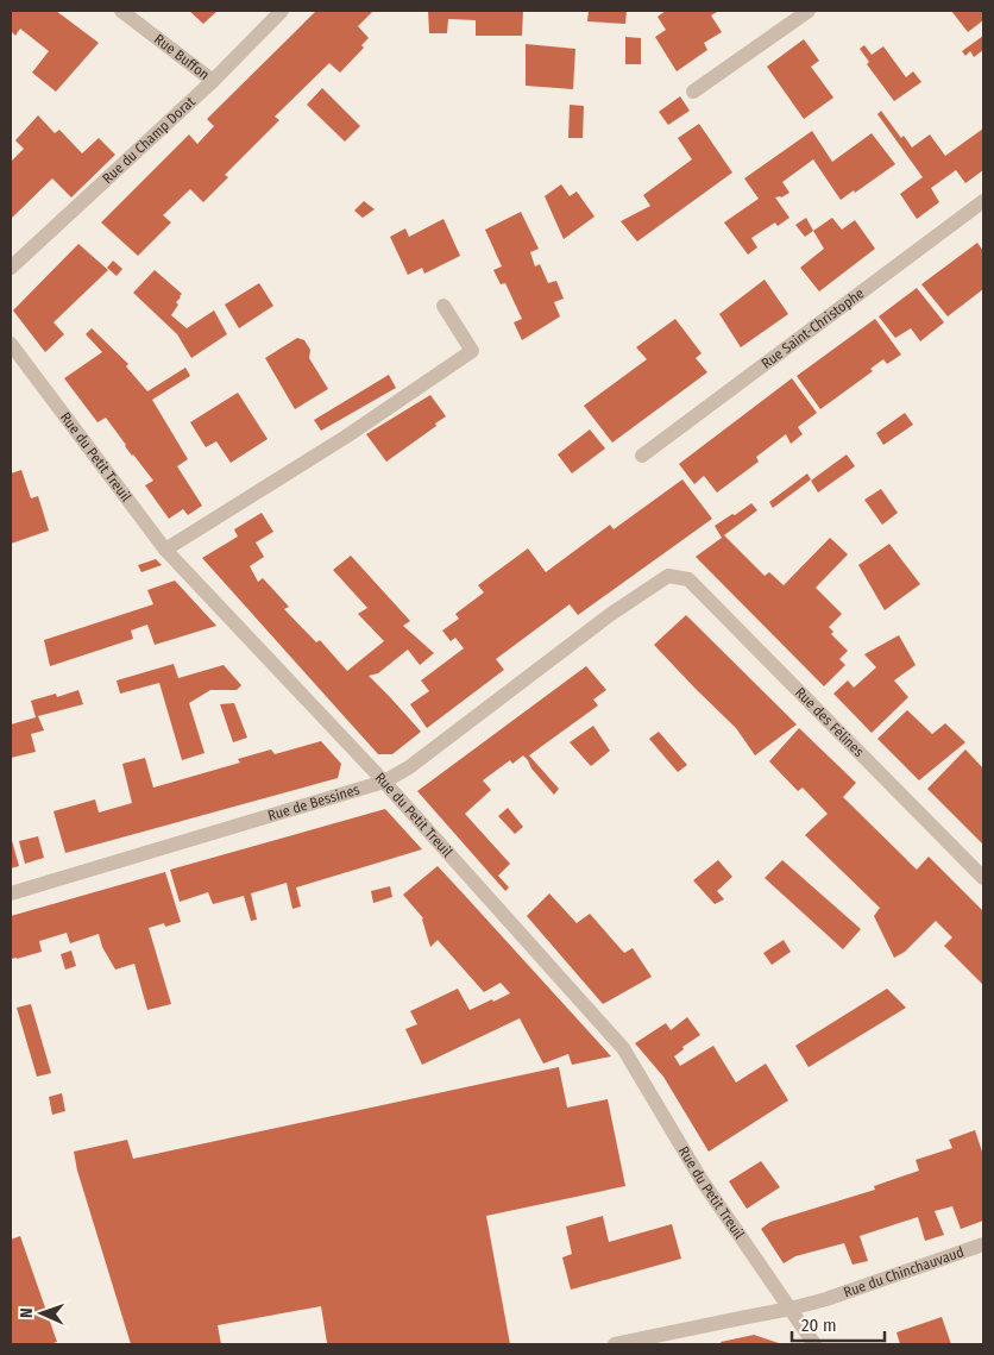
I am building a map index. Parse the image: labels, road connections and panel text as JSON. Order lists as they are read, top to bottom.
{
  "streets": {
    "street": [
      "Rue Buffon",
      "Rue du Champ Dorat",
      "Rue Saint-Christophe",
      "Rue du Petit Treuil",
      "Rue des Félines",
      "Rue de Bessines",
      "Rue du Chinchauvaud"
    ]
  },
  "crossings": [
    ["Rue Buffon", "Rue du Champ Dorat"],
    ["Rue du Petit Treuil", "Rue de Bessines"],
    ["Rue du Petit Treuil", "Rue du Chinchauvaud"],
    ["Rue des Félines", "Rue de Bessines"]
  ],
  "scale_bar": "20 m",
  "north": "left"
}
